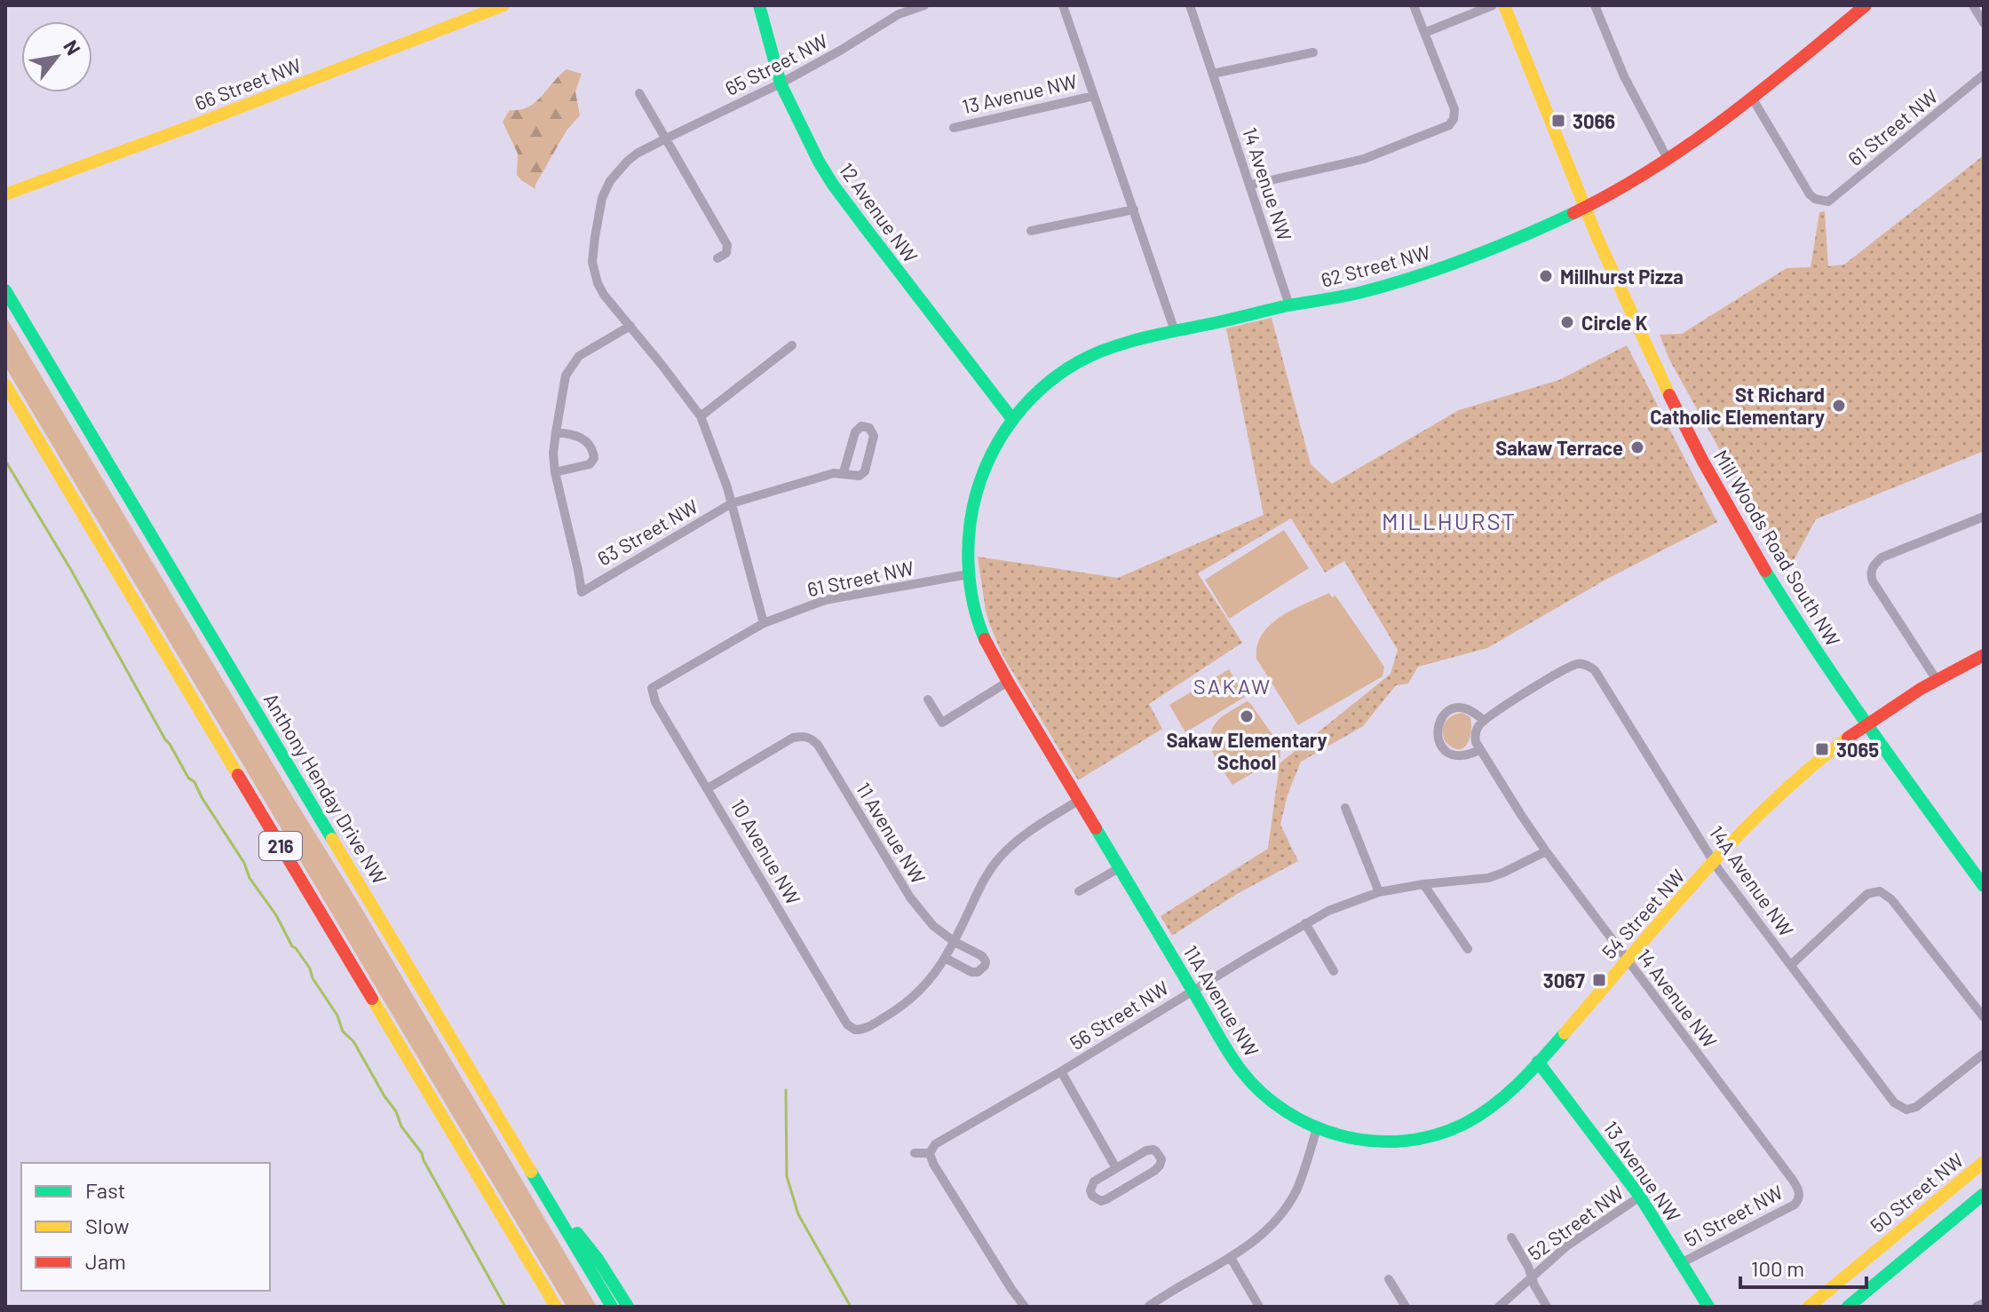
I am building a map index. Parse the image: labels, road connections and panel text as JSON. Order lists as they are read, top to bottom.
{
  "streets": {
    "main road": [
      "66 Street NW",
      "13 Avenue NW",
      "12 Avenue NW",
      "62 Street NW",
      "Mill Woods Road South NW",
      "Anthony Henday Drive NW",
      "216",
      "54 Street NW",
      "11A Avenue NW",
      "50 Street NW"
    ],
    "street": [
      "65 Street NW",
      "61 Street NW",
      "14 Avenue NW",
      "63 Street NW",
      "11 Avenue NW",
      "10 Avenue NW",
      "14A Avenue NW",
      "56 Street NW",
      "51 Street NW",
      "52 Street NW"
    ]
  },
  "crossings": [
    ["65 Street NW", "12 Avenue NW"],
    ["13 Avenue NW", "62 Street NW"],
    ["13 Avenue NW", "54 Street NW"],
    ["13 Avenue NW", "51 Street NW"],
    ["13 Avenue NW", "52 Street NW"],
    ["61 Street NW", "62 Street NW"],
    ["61 Street NW", "10 Avenue NW"],
    ["61 Street NW", "11A Avenue NW"],
    ["14 Avenue NW", "62 Street NW"],
    ["14 Avenue NW", "14A Avenue NW"],
    ["14 Avenue NW", "54 Street NW"],
    ["14 Avenue NW", "56 Street NW"],
    ["14 Avenue NW", "51 Street NW"],
    ["12 Avenue NW", "62 Street NW"],
    ["62 Street NW", "Mill Woods Road South NW"],
    ["62 Street NW", "11A Avenue NW"],
    ["Mill Woods Road South NW", "54 Street NW"],
    ["11 Avenue NW", "10 Avenue NW"],
    ["14A Avenue NW", "54 Street NW"],
    ["54 Street NW", "11A Avenue NW"],
    ["11A Avenue NW", "56 Street NW"]
  ],
  "districts": ["MILLHURST", "SAKAW"],
  "places": {
    "transit": ["3066", "3065", "3067"],
    "other": [
      "Millhurst Pizza",
      "Circle K",
      "St Richard Catholic Elementary",
      "Sakaw Terrace",
      "Sakaw Elementary School"
    ]
  },
  "legend": ["Fast", "Slow", "Jam"],
  "scale_bar": "100 m",
  "north": "top right"
}
